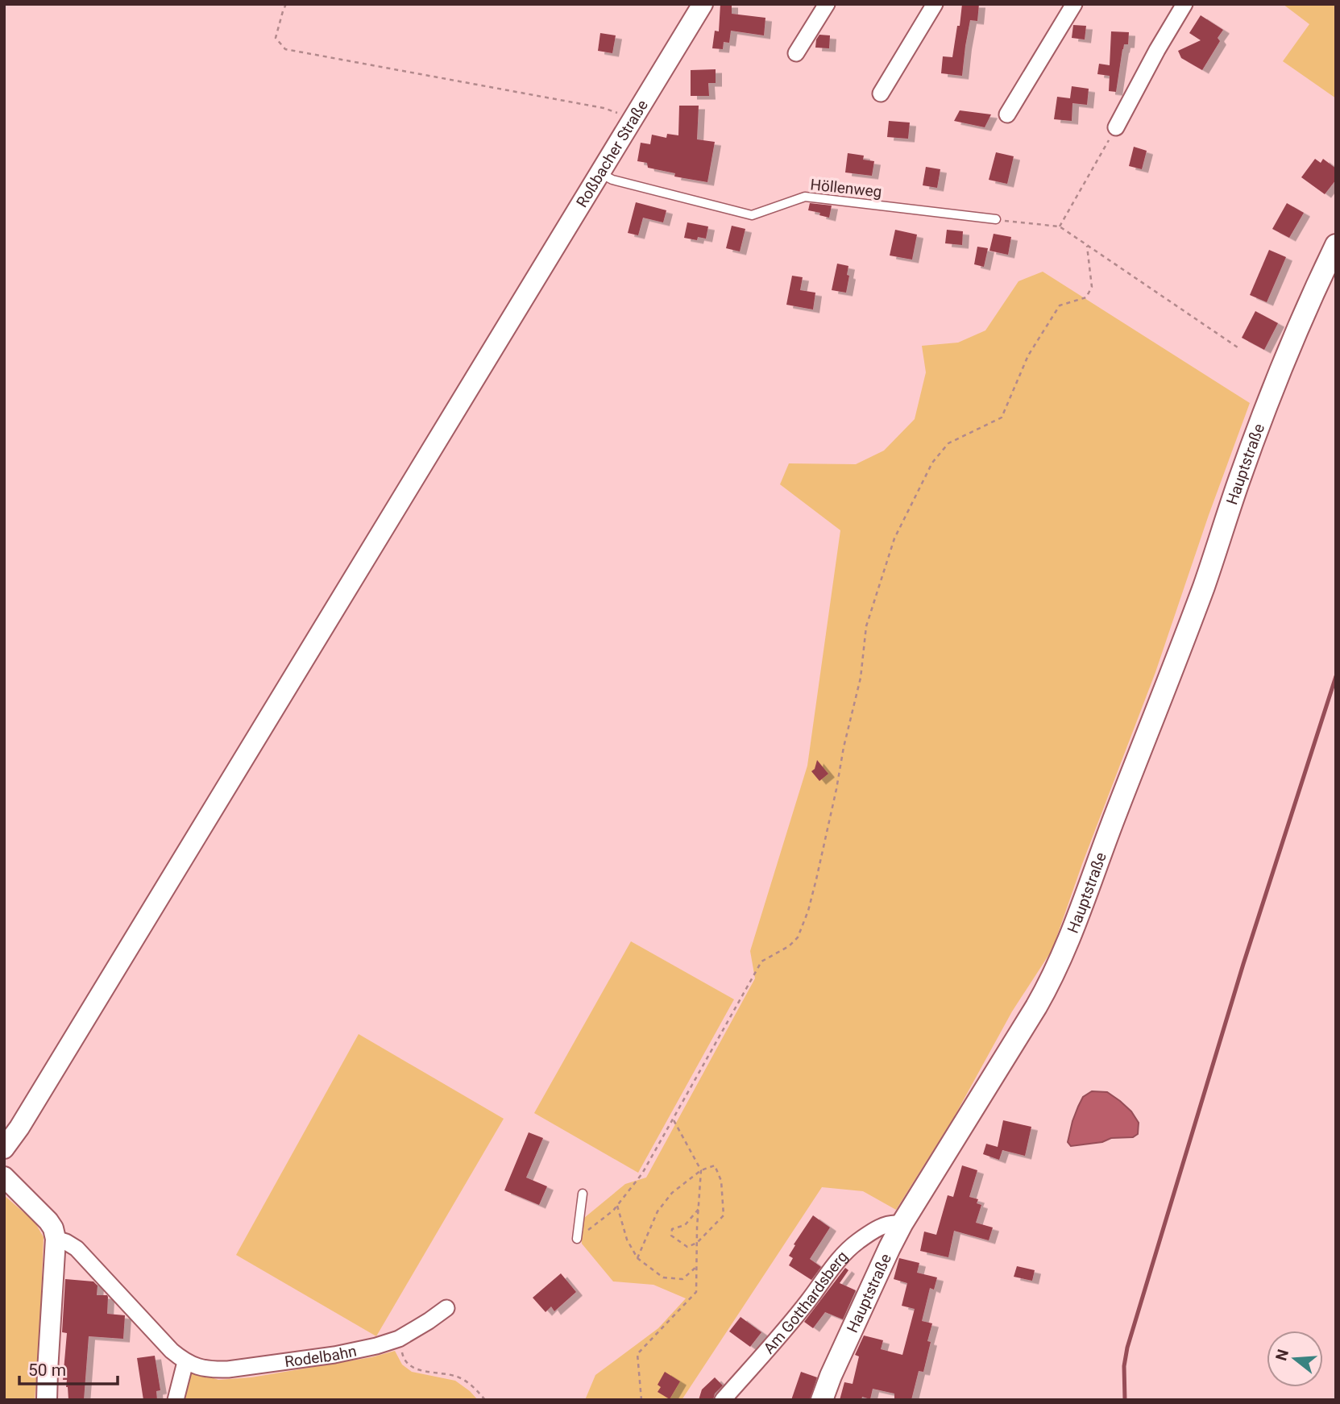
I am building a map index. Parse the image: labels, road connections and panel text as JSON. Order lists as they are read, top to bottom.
{
  "streets": {
    "main road": ["Hauptstraße"],
    "street": ["Roßbacher Straße", "Am Gotthardsberg", "Rodelbahn"],
    "lane": ["Höllenweg"]
  },
  "crossings": [
    ["Roßbacher Straße", "Höllenweg"],
    ["Hauptstraße", "Am Gotthardsberg"]
  ],
  "scale_bar": "50 m",
  "north": "left"
}
